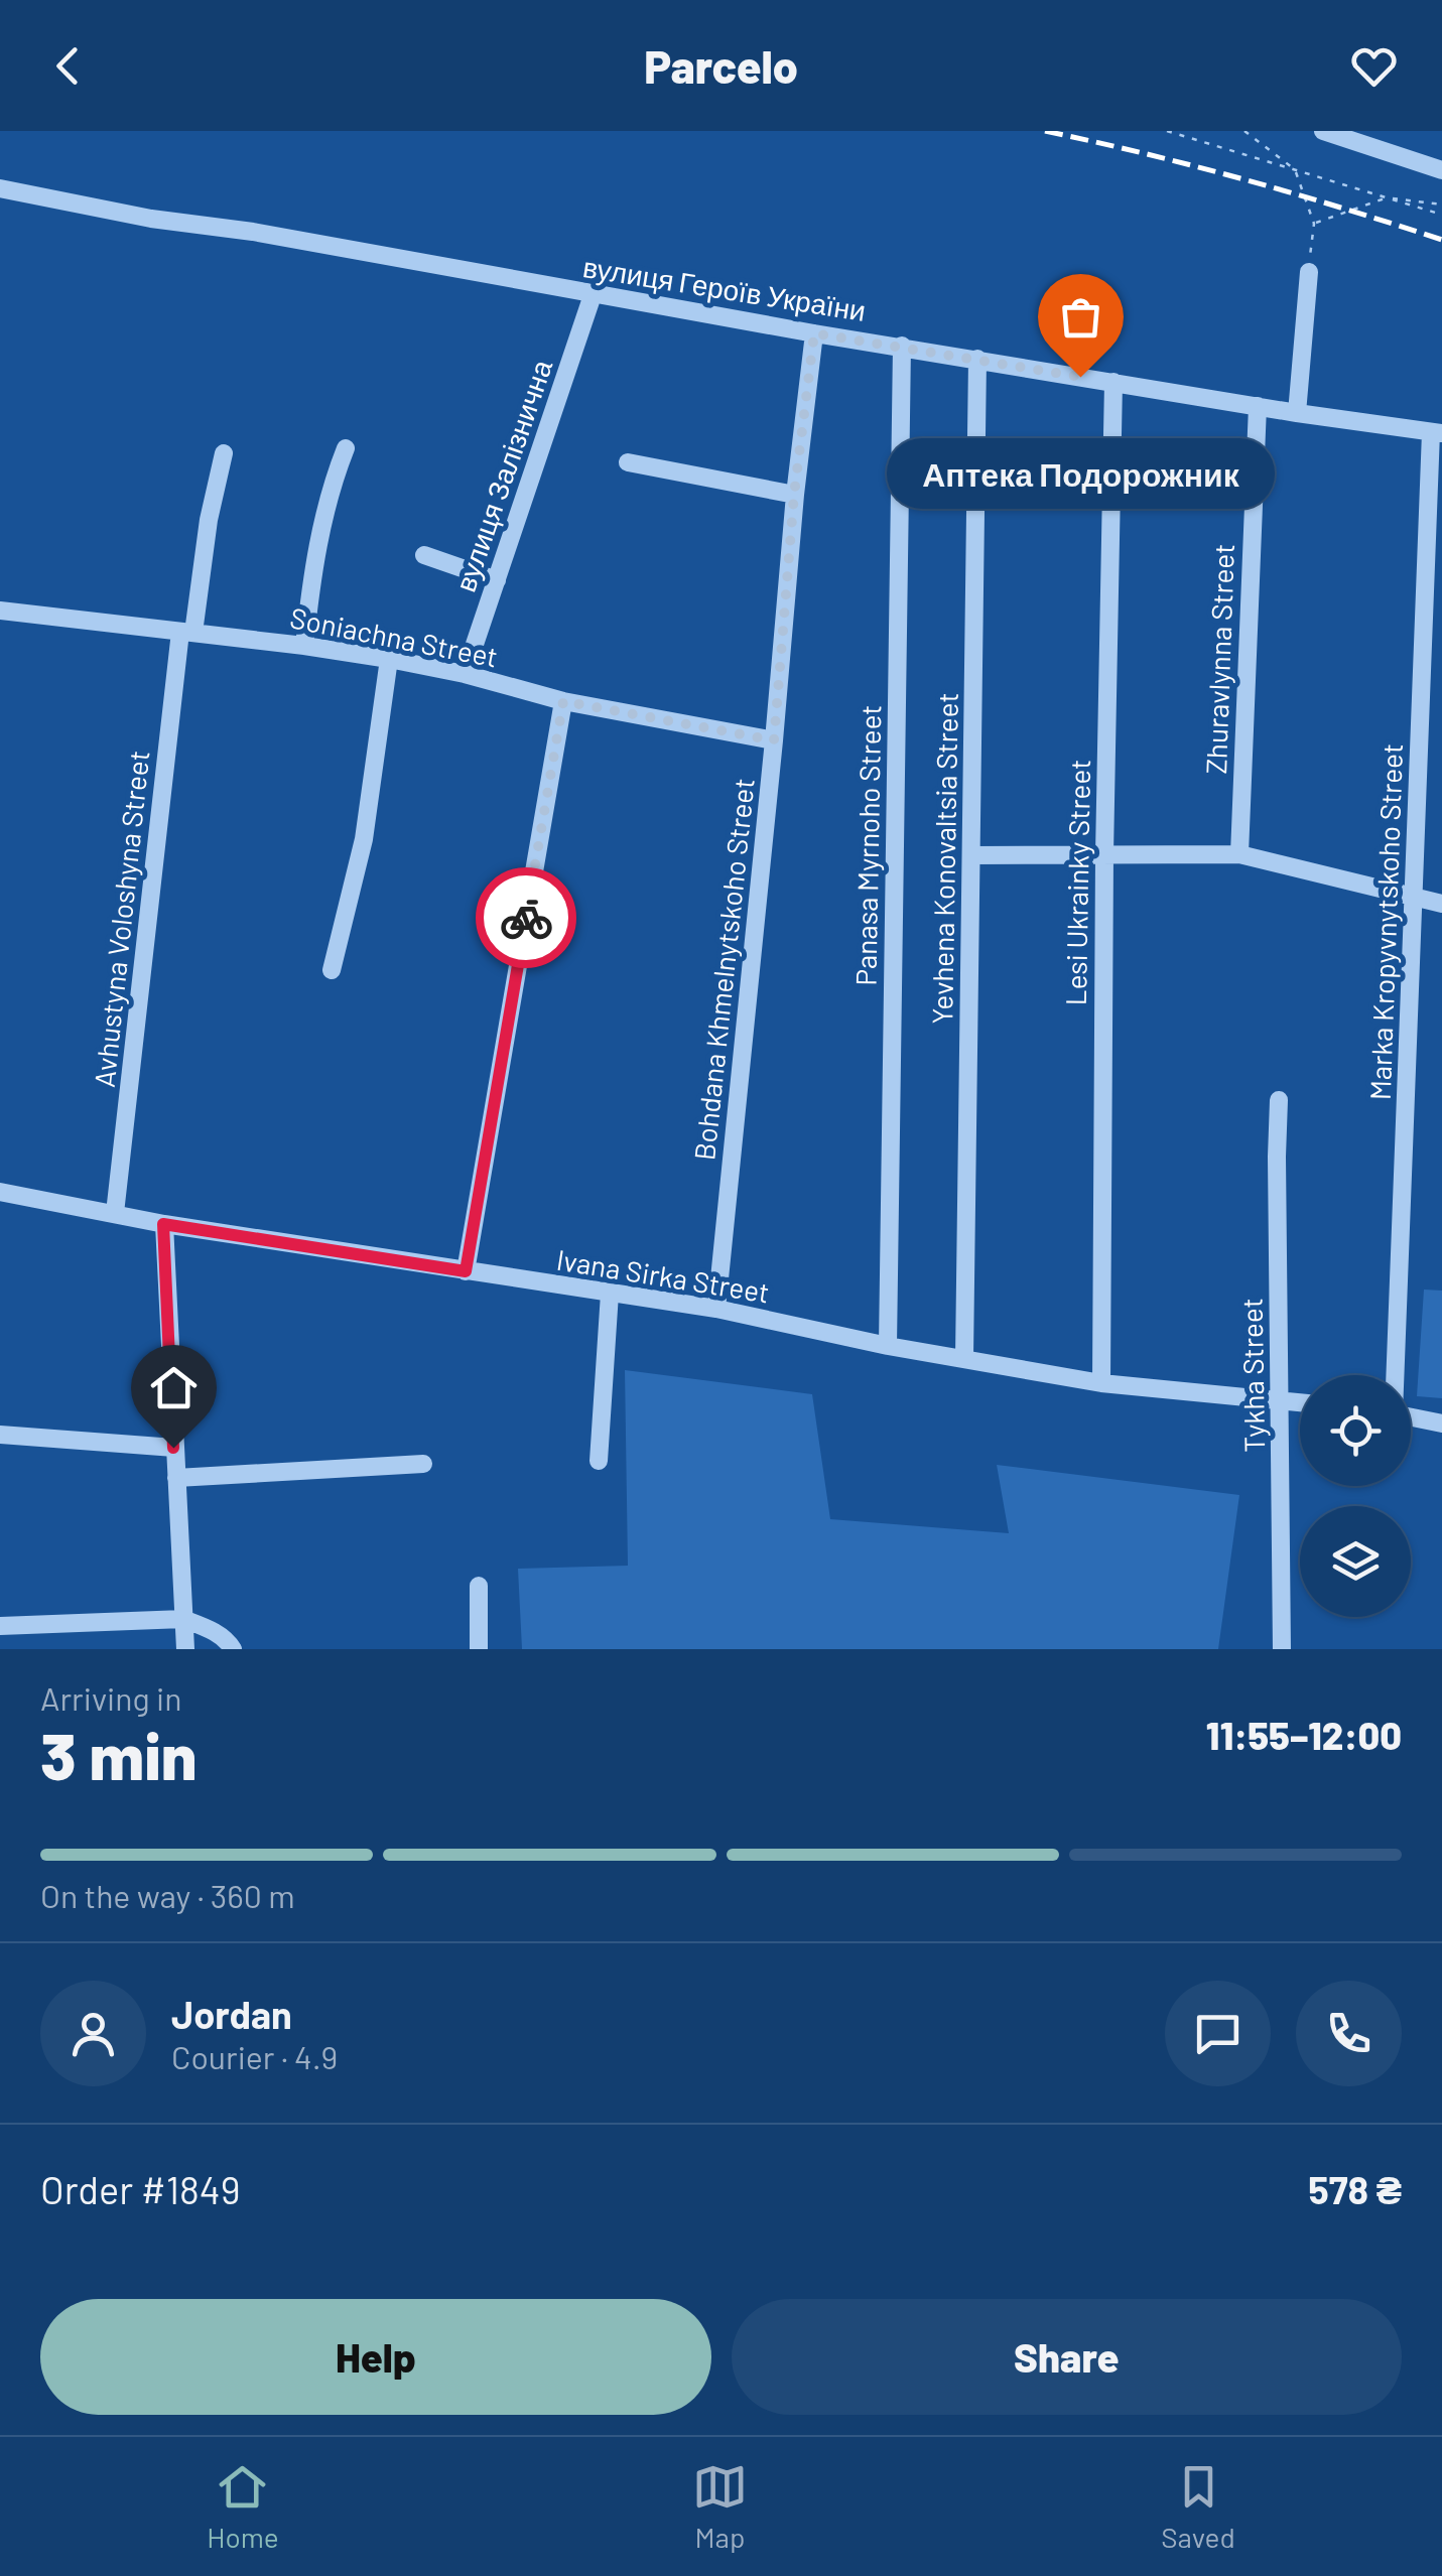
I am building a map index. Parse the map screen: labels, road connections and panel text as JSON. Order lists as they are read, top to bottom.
{
  "streets": {
    "street": [
      "вулиця Героїв України",
      "вулиця Залізнична",
      "Soniachna Street",
      "Zhuravlynna Street",
      "Panasa Myrnoho Street",
      "Yevhena Konovaltsia Street",
      "Lesi Ukrainky Street",
      "Avhustyna Voloshyna Street",
      "Marka Kropyvnytskoho Street",
      "Bohdana Khmelnytskoho Street",
      "Ivana Sirka Street",
      "Tykha Street"
    ]
  },
  "crossings": [
    ["вулиця Героїв України", "вулиця Залізнична"],
    ["вулиця Героїв України", "Zhuravlynna Street"],
    ["вулиця Героїв України", "Panasa Myrnoho Street"],
    ["вулиця Героїв України", "Yevhena Konovaltsia Street"],
    ["вулиця Героїв України", "Lesi Ukrainky Street"],
    ["вулиця Героїв України", "Marka Kropyvnytskoho Street"],
    ["вулиця Героїв України", "Bohdana Khmelnytskoho Street"],
    ["вулиця Залізнична", "Soniachna Street"],
    ["Soniachna Street", "Avhustyna Voloshyna Street"],
    ["Soniachna Street", "Bohdana Khmelnytskoho Street"],
    ["Panasa Myrnoho Street", "Ivana Sirka Street"],
    ["Yevhena Konovaltsia Street", "Ivana Sirka Street"],
    ["Lesi Ukrainky Street", "Ivana Sirka Street"],
    ["Avhustyna Voloshyna Street", "Ivana Sirka Street"],
    ["Bohdana Khmelnytskoho Street", "Ivana Sirka Street"],
    ["Ivana Sirka Street", "Tykha Street"]
  ],
  "places": ["Аптека Подорожник"],
  "page": {
    "header": "Parcelo",
    "bubble": "Аптека Подорожник",
    "heading": ["3 min", "Arriving in", "11:55–12:00"],
    "panel": [
      "Jordan",
      "Courier · 4.9",
      "Order #1849",
      "578 ₴"
    ],
    "bar": "On the way · 360 m",
    "buttons": ["Help", "Share"],
    "tabs": ["Home", "Map", "Saved"]
  }
}
